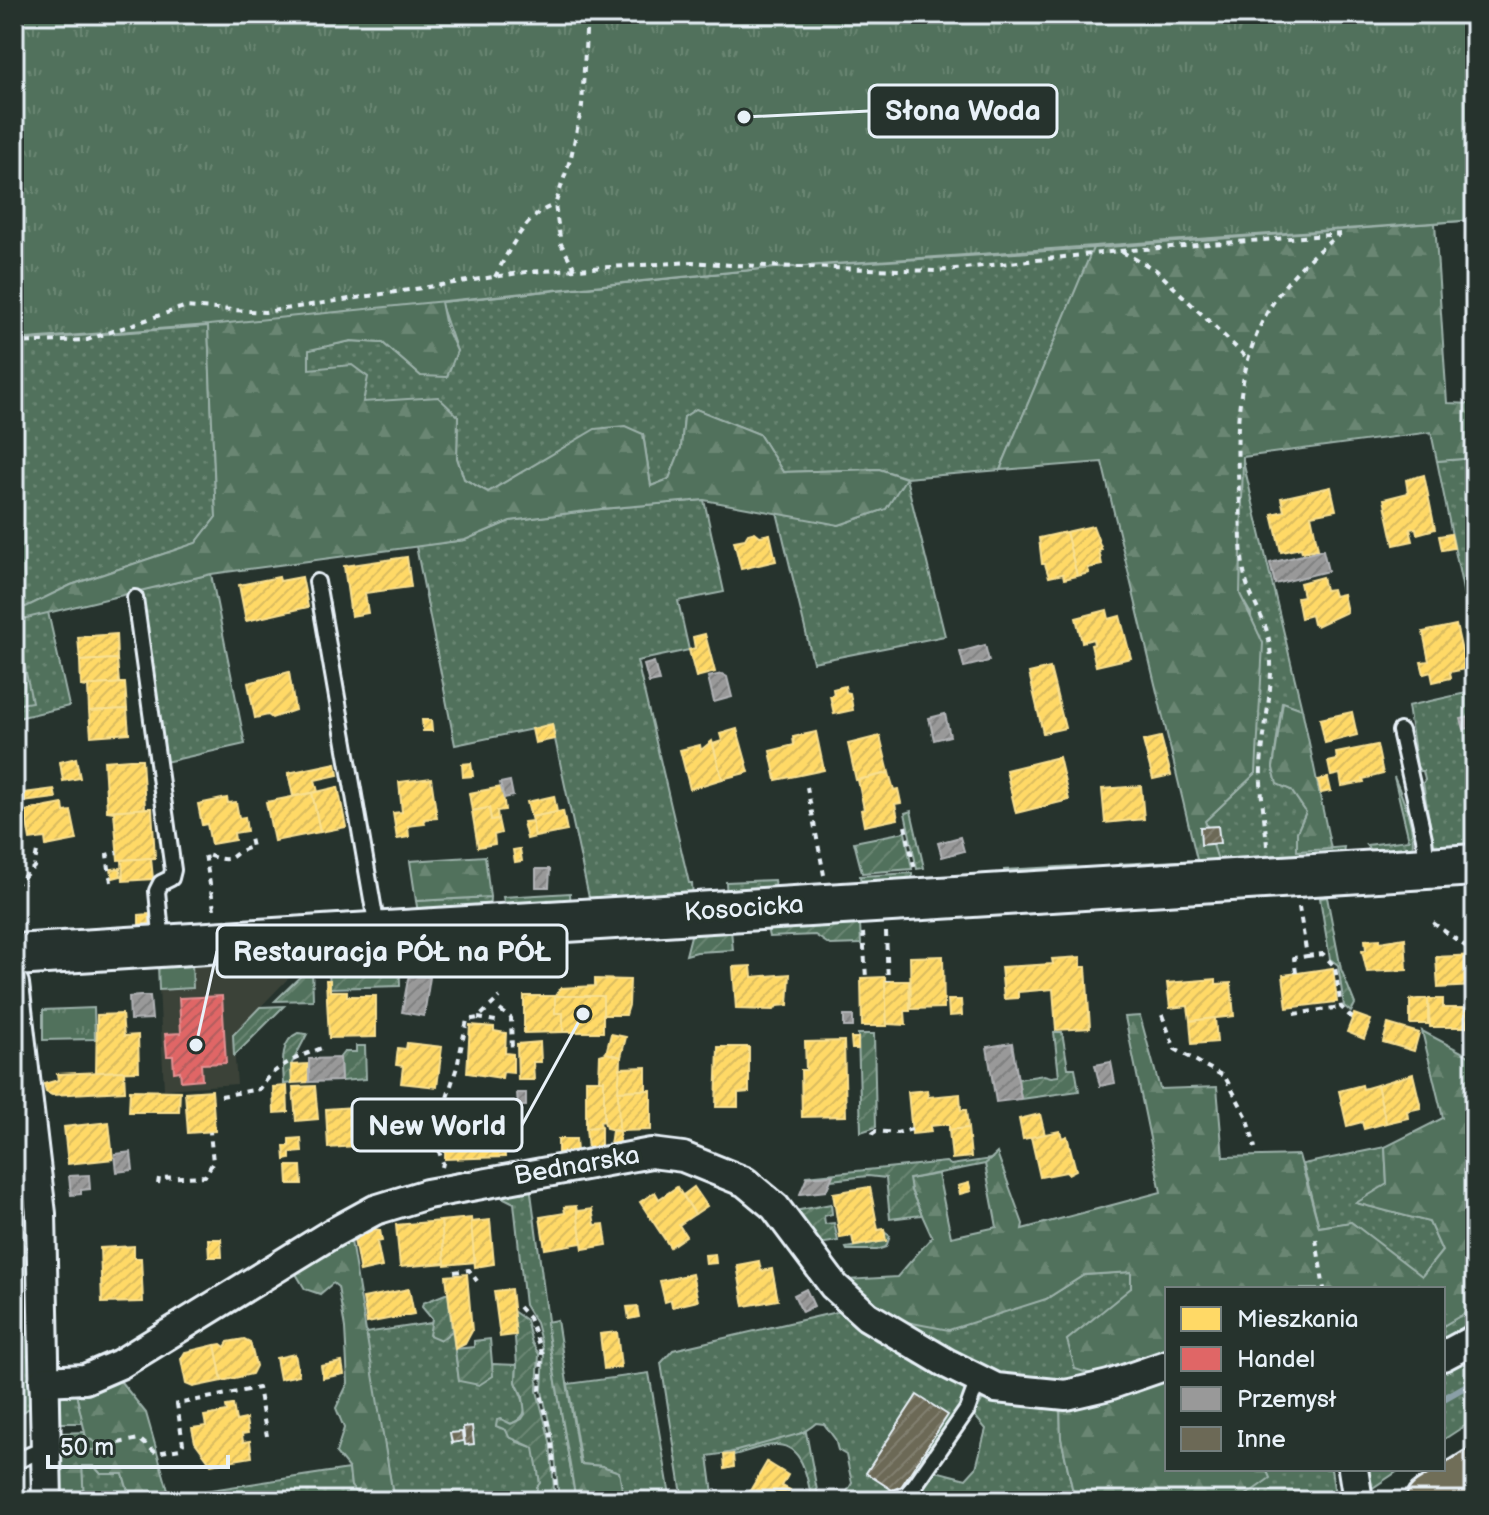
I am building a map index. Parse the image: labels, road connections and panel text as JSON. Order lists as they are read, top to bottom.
{
  "streets": {
    "street": ["Kosocicka", "Bednarska"]
  },
  "places": ["Słona Woda", "New World", "Restauracja PÓŁ na PÓŁ"],
  "legend": [
    "Mieszkania",
    "Handel",
    "Przemysł",
    "Inne"
  ],
  "scale_bar": "50 m"
}
